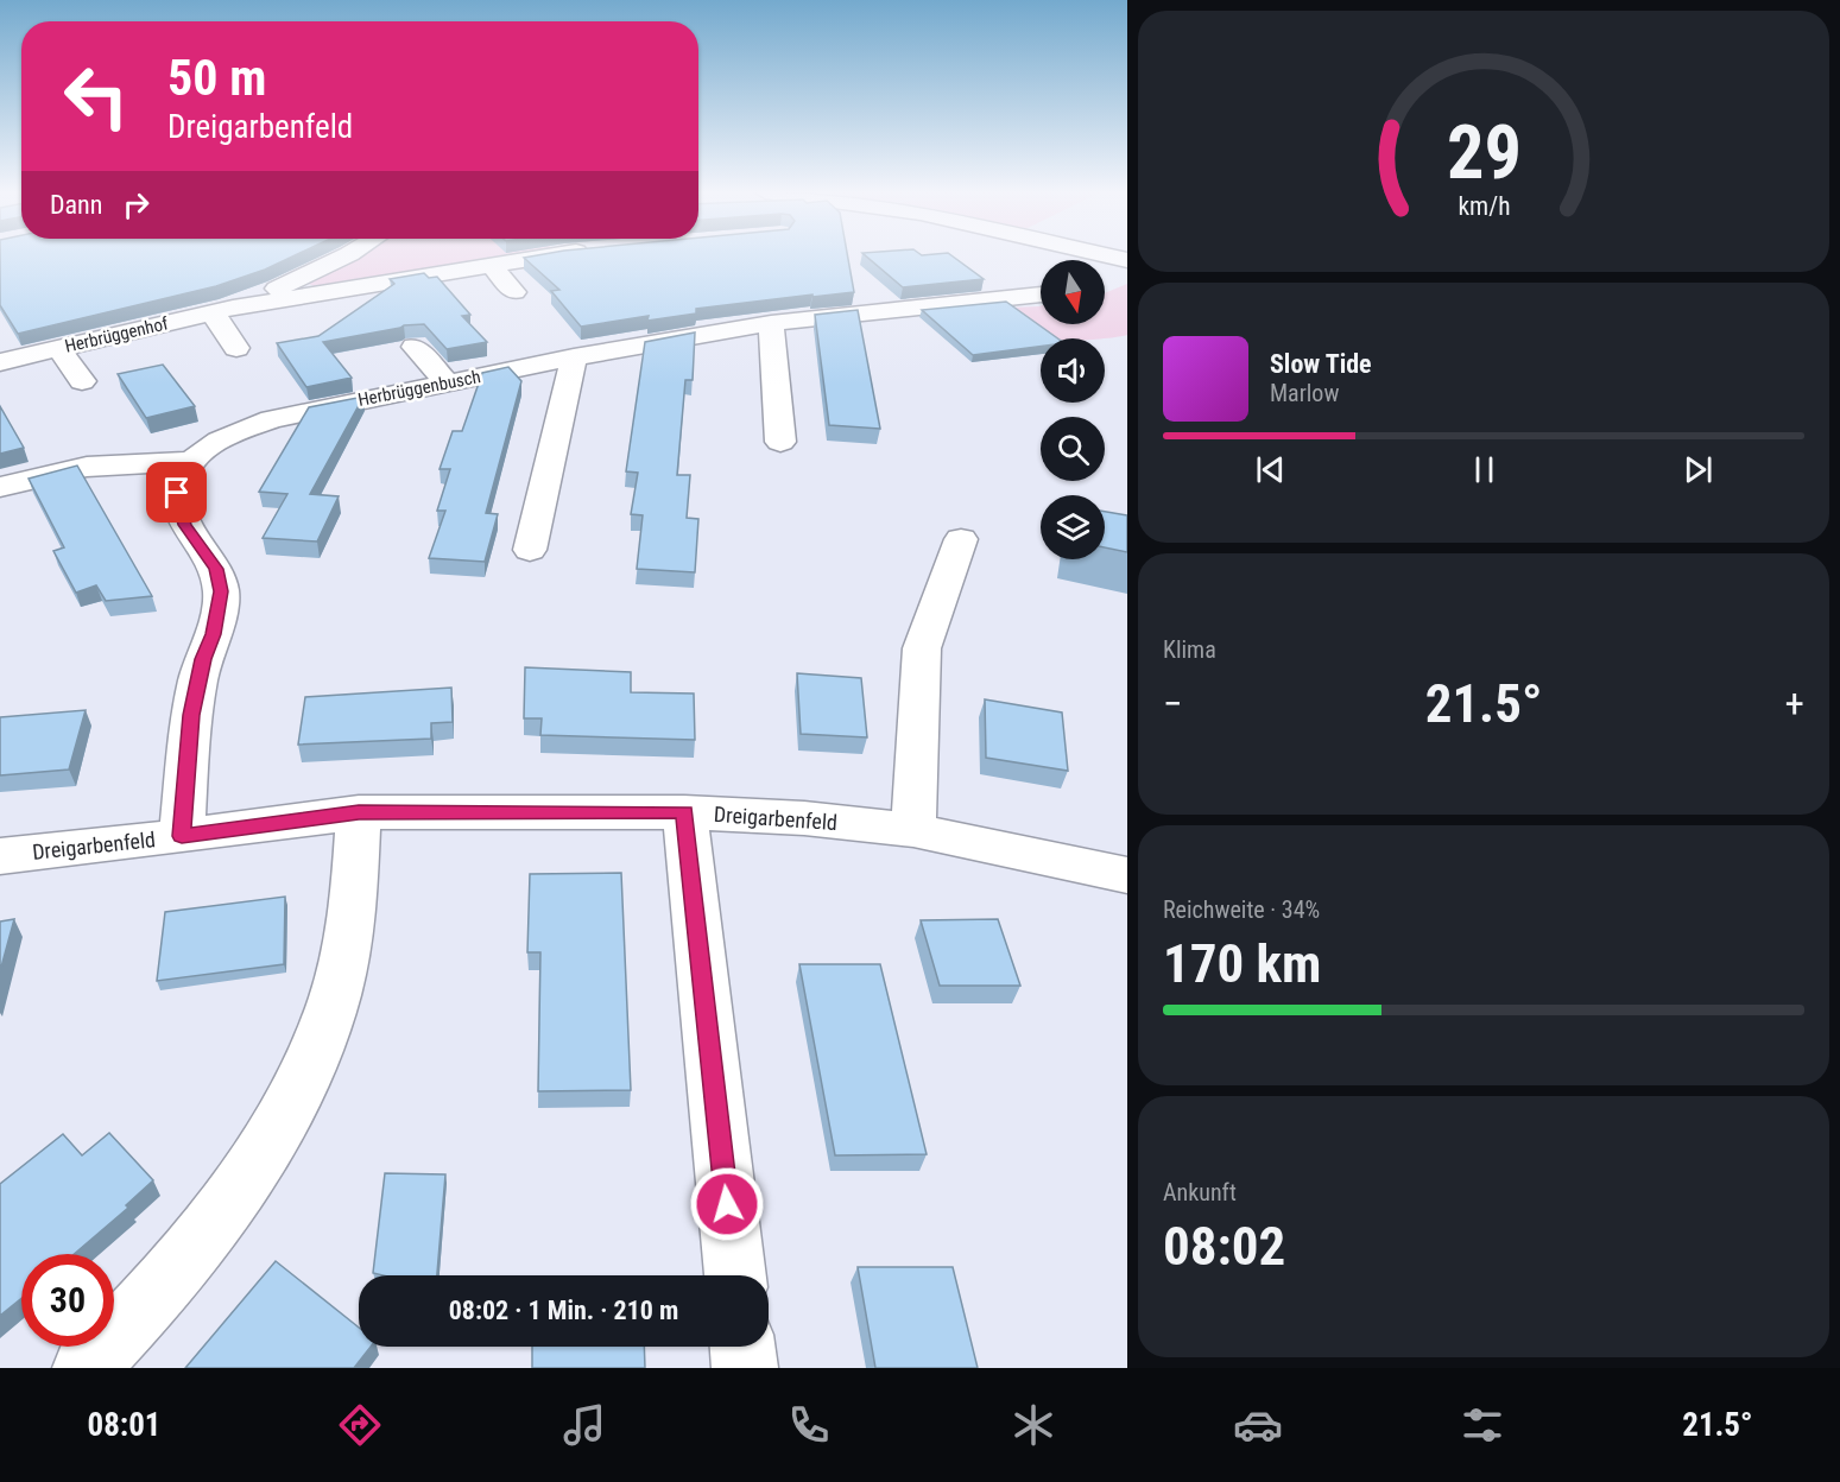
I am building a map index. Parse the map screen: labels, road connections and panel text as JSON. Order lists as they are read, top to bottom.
{
  "streets": {
    "street": ["Herbrüggenhof", "Herbrüggenbusch", "Dreigarbenfeld"]
  },
  "north": "bottom",
  "page": {
    "turn": ["50 m", "Dreigarbenfeld"],
    "then": "Dann",
    "song": ["Slow Tide", "Marlow"],
    "tile": [
      "Klima",
      ["Reichweite · 34%", "170 km"],
      ["Ankunft", "08:02"]
    ],
    "heat": ["−", "21.5°", "+"],
    "limit": "30",
    "trip": "08:02 · 1 Min. · 210 m",
    "tabs": ["08:01", "21.5°"],
    "gauge": ["29", "km/h"]
  }
}
